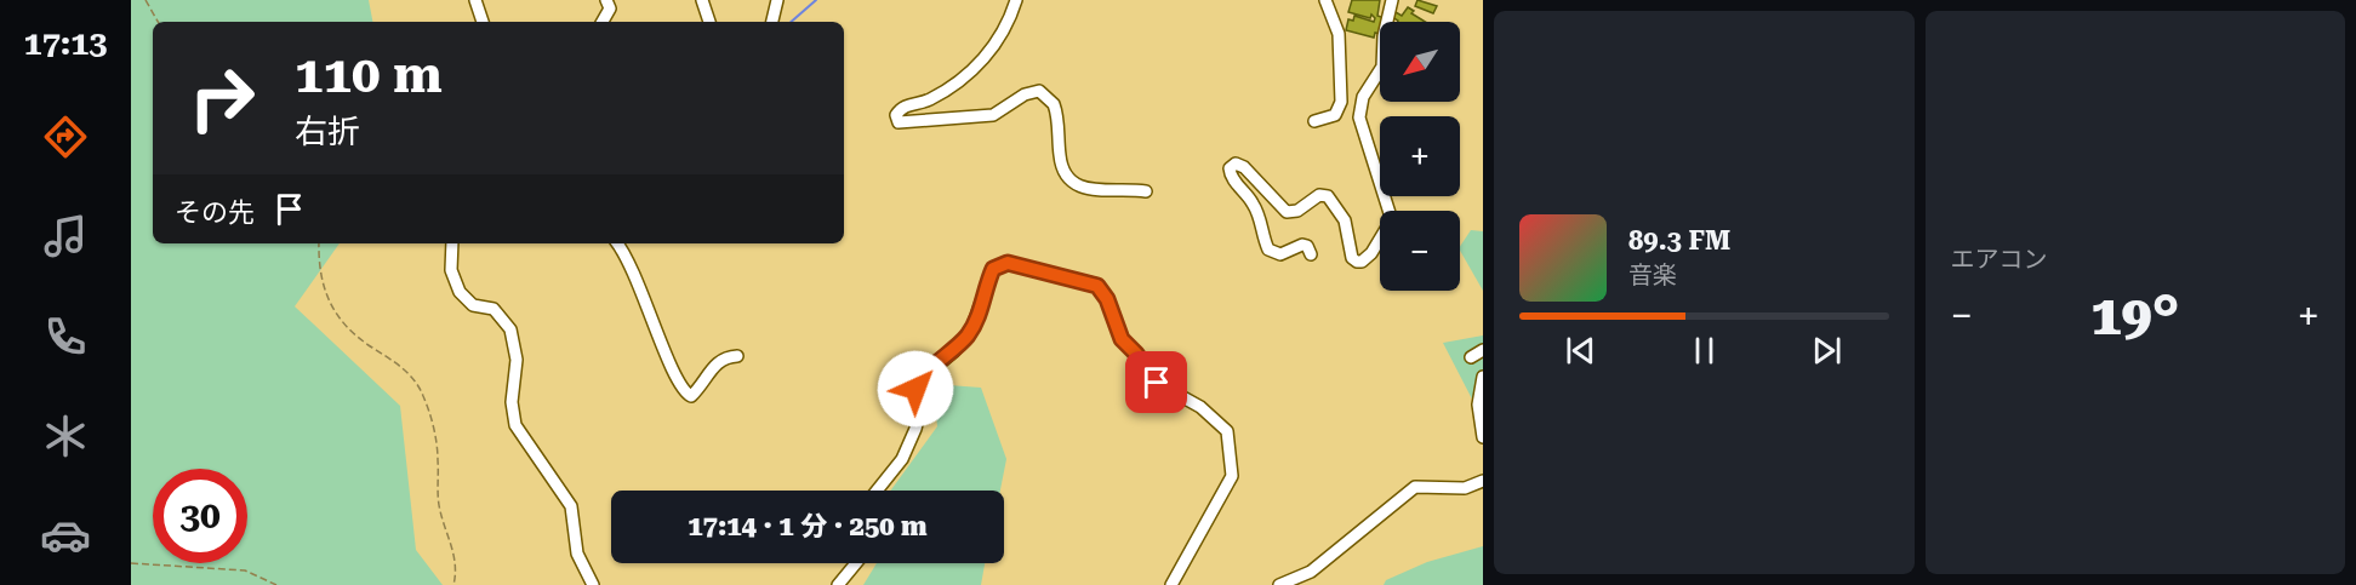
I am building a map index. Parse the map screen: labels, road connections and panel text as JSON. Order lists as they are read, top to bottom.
{
  "north": "bottom left",
  "page": {
    "tabs": "17:13",
    "tile": "エアコン",
    "map_buttons": ["+", "−"],
    "turn": ["110 m", "右折"],
    "then": "その先",
    "song": ["89.3 FM", "音楽"],
    "heat": ["−", "19°", "+"],
    "limit": "30",
    "trip": "17:14 · 1 分 · 250 m"
  }
}
